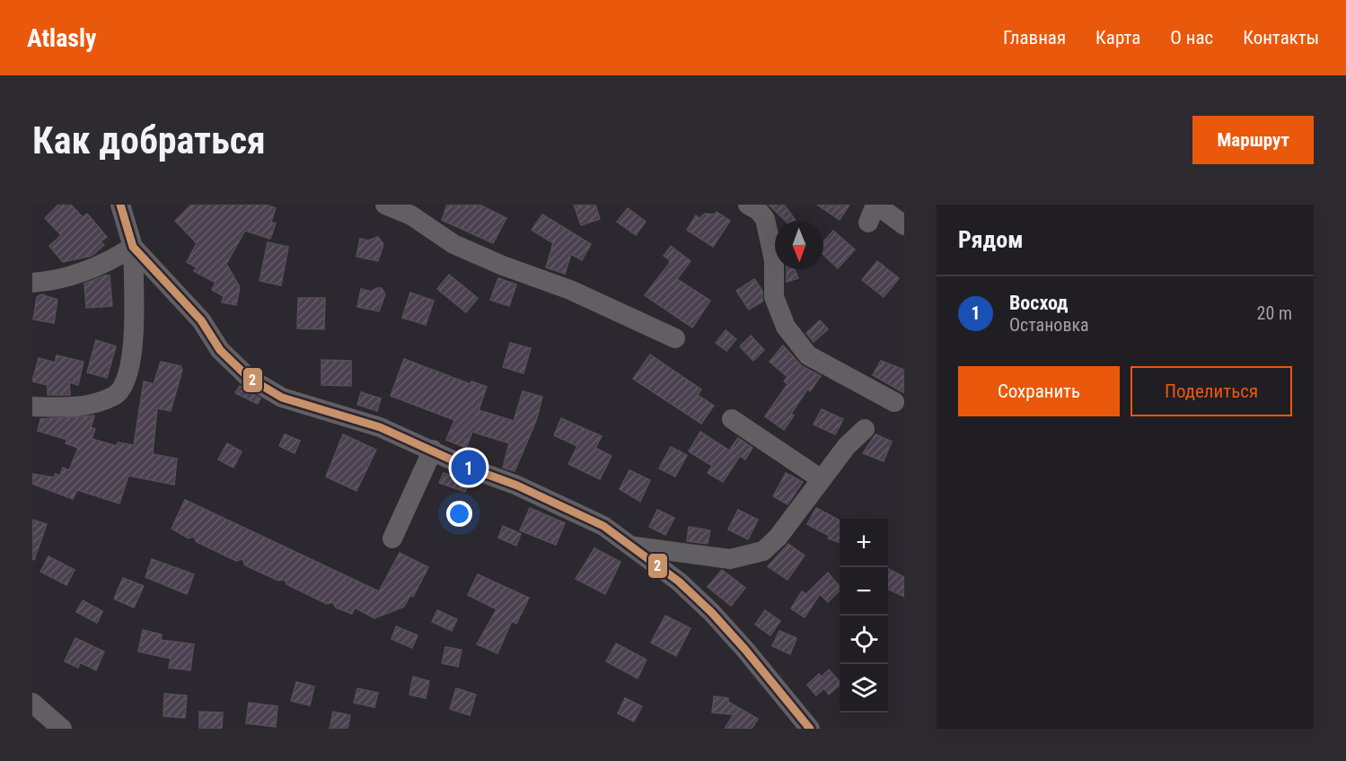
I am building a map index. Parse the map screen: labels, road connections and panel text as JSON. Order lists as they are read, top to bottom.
{
  "lines": ["transit line 2"],
  "north": "bottom",
  "page": {
    "header": "Atlasly",
    "nav": [
      "Главная",
      "Карта",
      "О нас",
      "Контакты"
    ],
    "buttons": [
      "Маршрут",
      ["Сохранить", "Поделиться"]
    ],
    "title": "Как добраться",
    "heading": "Рядом",
    "list": [
      {
        "mark": "1",
        "name": "Восход",
        "note": "Остановка",
        "value": "20 m"
      }
    ],
    "pins": "1",
    "map_buttons": ["+", "−"]
  }
}
